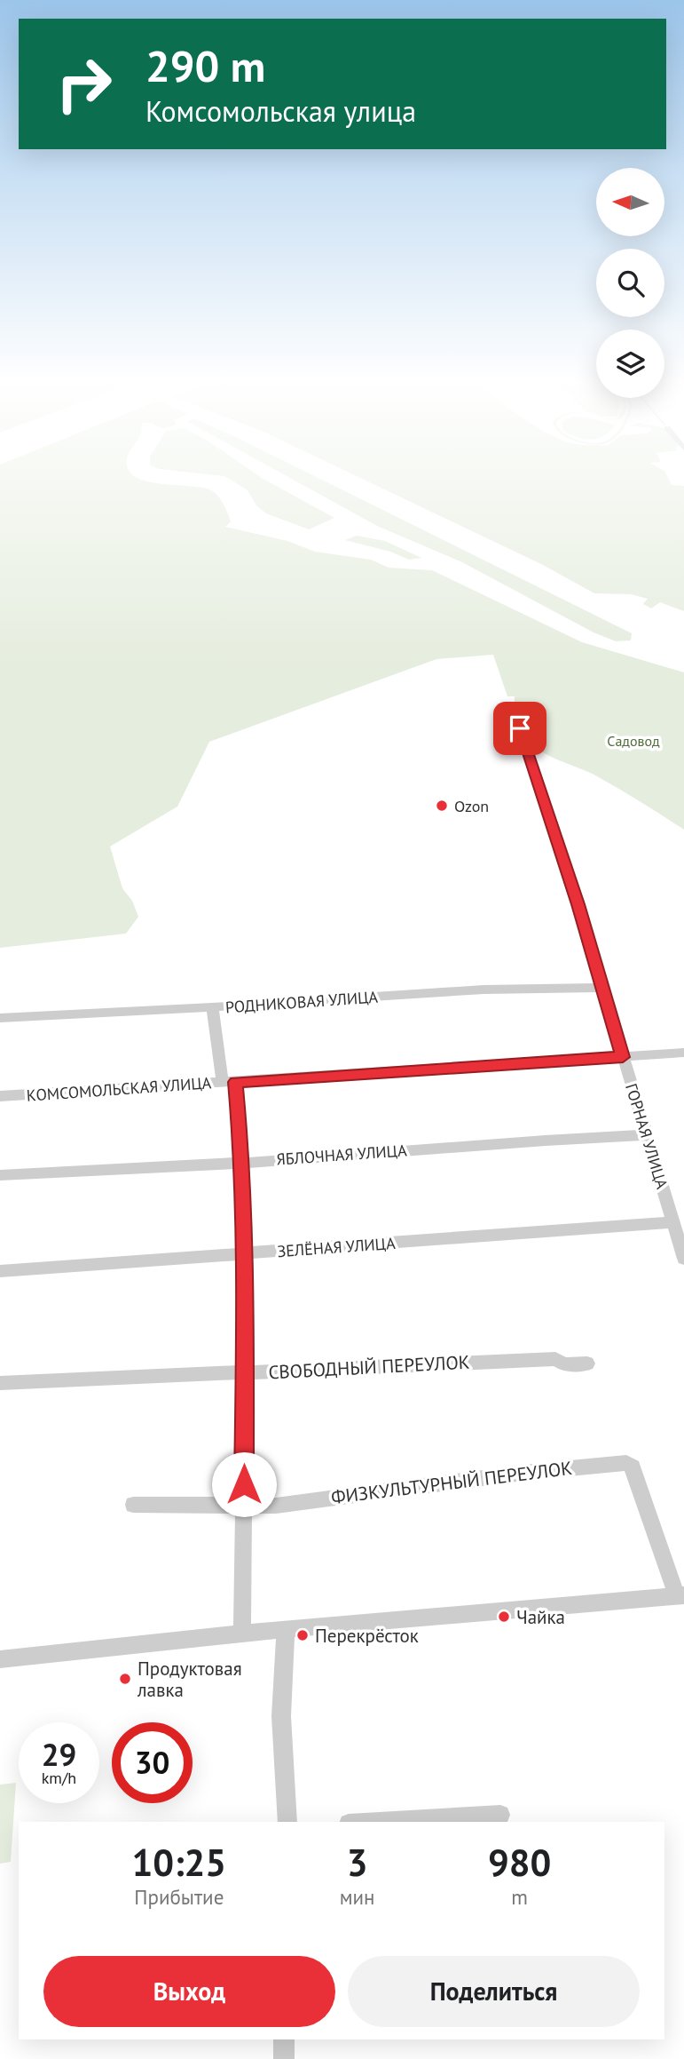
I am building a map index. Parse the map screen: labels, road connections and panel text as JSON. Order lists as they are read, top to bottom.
{
  "streets": {
    "street": [
      "РОДНИКОВАЯ УЛИЦА",
      "КОМСОМОЛЬСКАЯ УЛИЦА",
      "ГОРНАЯ УЛИЦА",
      "ЯБЛОЧНАЯ УЛИЦА",
      "ЗЕЛЁНАЯ УЛИЦА",
      "СВОБОДНЫЙ ПЕРЕУЛОК",
      "ФИЗКУЛЬТУРНЫЙ ПЕРЕУЛОК"
    ]
  },
  "crossings": [
    ["РОДНИКОВАЯ УЛИЦА", "ГОРНАЯ УЛИЦА"],
    ["КОМСОМОЛЬСКАЯ УЛИЦА", "ГОРНАЯ УЛИЦА"],
    ["ГОРНАЯ УЛИЦА", "ЯБЛОЧНАЯ УЛИЦА"],
    ["ГОРНАЯ УЛИЦА", "ЗЕЛЁНАЯ УЛИЦА"]
  ],
  "parks": ["Садовод"],
  "places": [
    "Ozon",
    "Чайка",
    "Перекрёсток",
    "Продуктовая лавка"
  ],
  "north": "left",
  "page": {
    "turn": ["290 m", "Комсомольская улица"],
    "speed": "29 km/h",
    "limit": "30",
    "eta": [
      "10:25",
      "Прибытие",
      "3",
      "мин",
      "980",
      "m"
    ],
    "buttons": ["Выход", "Поделиться"]
  }
}
